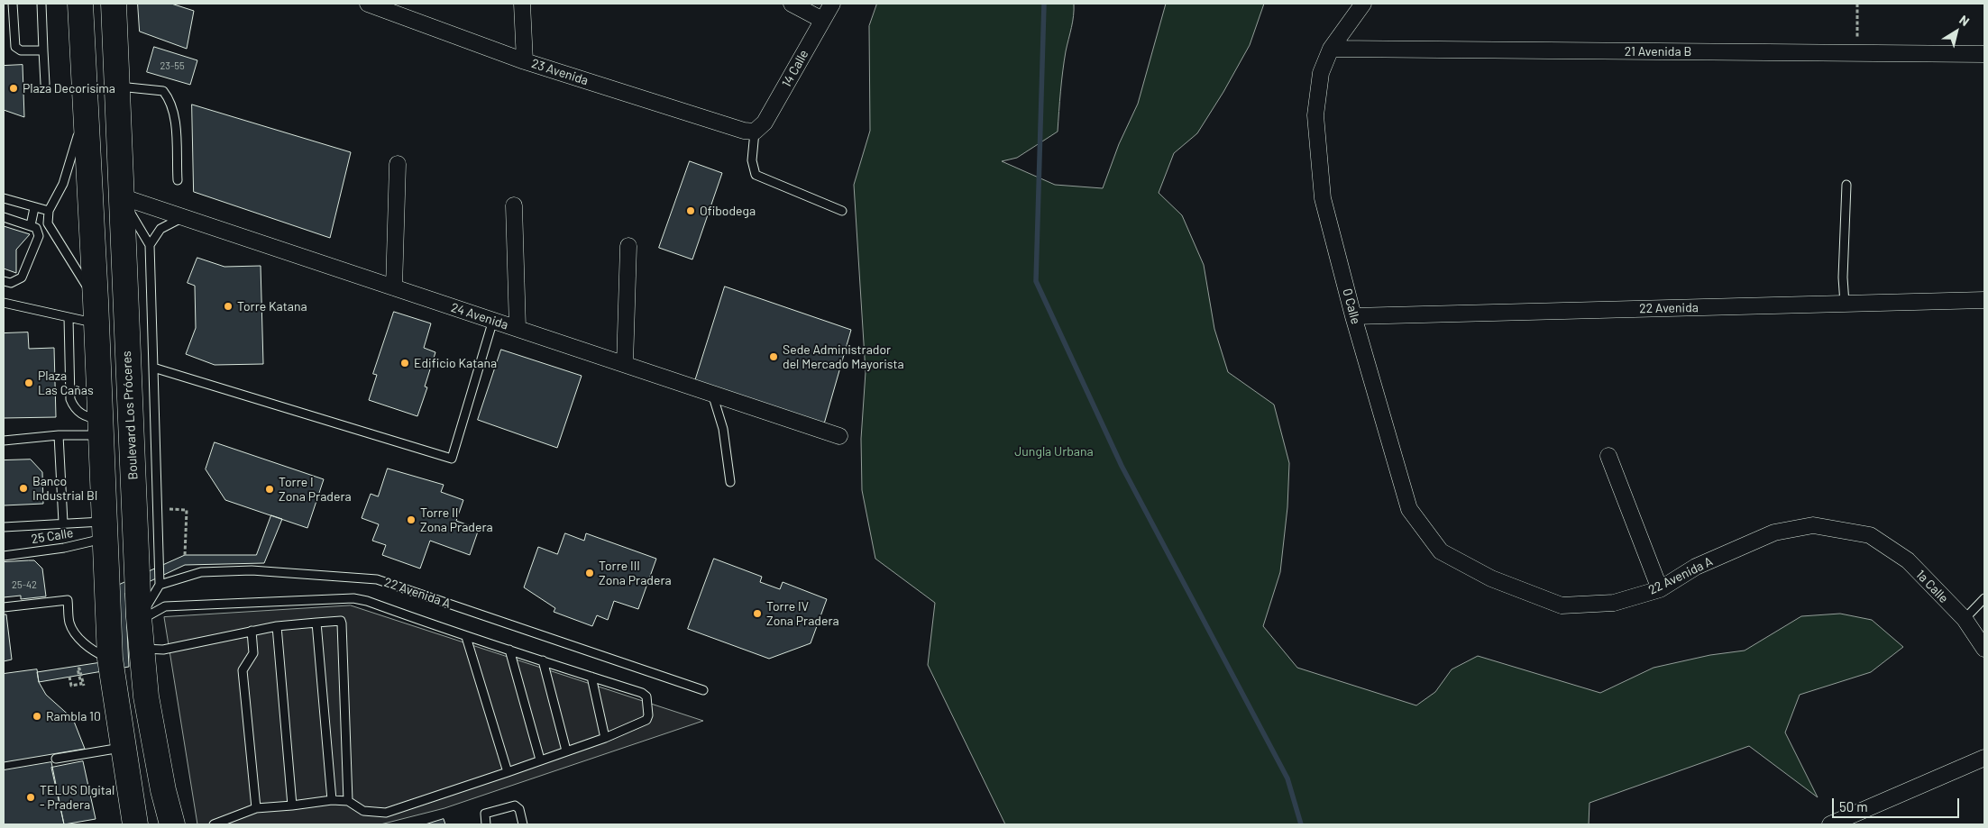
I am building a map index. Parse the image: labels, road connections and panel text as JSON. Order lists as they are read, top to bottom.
{
  "streets": {
    "highway": ["Boulevard Los Próceres"],
    "street": [
      "21 Avenida B",
      "14 Calle",
      "23 Avenida",
      "0 Calle",
      "22 Avenida",
      "24 Avenida",
      "22 Avenida A",
      "1a Calle"
    ],
    "lane": ["25 Calle"]
  },
  "crossings": [
    ["21 Avenida B", "0 Calle"],
    ["14 Calle", "23 Avenida"],
    ["0 Calle", "22 Avenida"],
    ["0 Calle", "22 Avenida A"],
    ["24 Avenida", "Boulevard Los Próceres"],
    ["22 Avenida A", "1a Calle"]
  ],
  "parks": ["Jungla Urbana"],
  "places": [
    "Plaza Decorisíma",
    "Ofibodega",
    "Torre Katana",
    "Sede Administrador del Mercado Mayorista",
    "Edificio Katana",
    "Plaza Las Cañas",
    "Banco Industrial BI",
    "Torre I Zona Pradera",
    "Torre II Zona Pradera",
    "Torre III Zona Pradera",
    "Torre IV Zona Pradera",
    "Rambla 10",
    "TELUS DIgital - Pradera"
  ],
  "house_numbers": ["23-55", "25-42"],
  "scale_bar": "50 m",
  "north": "top right"
}
